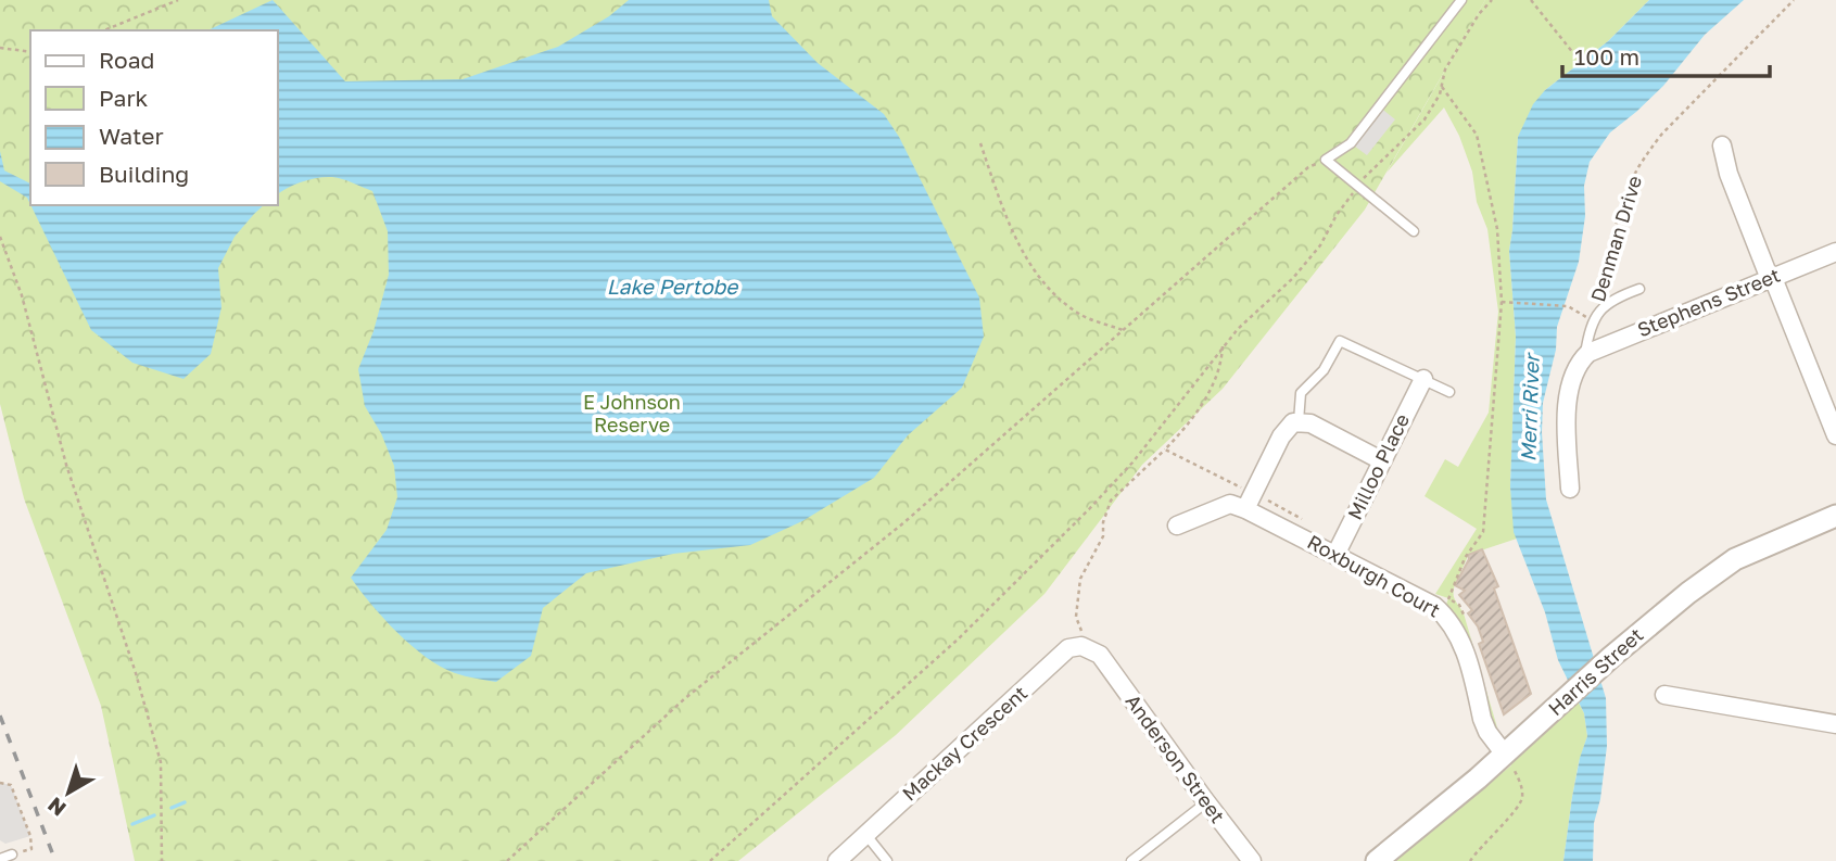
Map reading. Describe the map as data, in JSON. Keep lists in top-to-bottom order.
{
  "streets": {
    "street": [
      "Denman Drive",
      "Stephens Street",
      "Milloo Place",
      "Roxburgh Court",
      "Harris Street",
      "Mackay Crescent",
      "Anderson Street"
    ]
  },
  "crossings": [
    ["Denman Drive", "Stephens Street"],
    ["Milloo Place", "Roxburgh Court"],
    ["Roxburgh Court", "Harris Street"],
    ["Mackay Crescent", "Anderson Street"]
  ],
  "water": ["Lake Pertobe", "Merri River"],
  "parks": ["E Johnson Reserve"],
  "legend": [
    "Road",
    "Park",
    "Water",
    "Building"
  ],
  "scale_bar": "100 m",
  "north": "bottom left"
}
